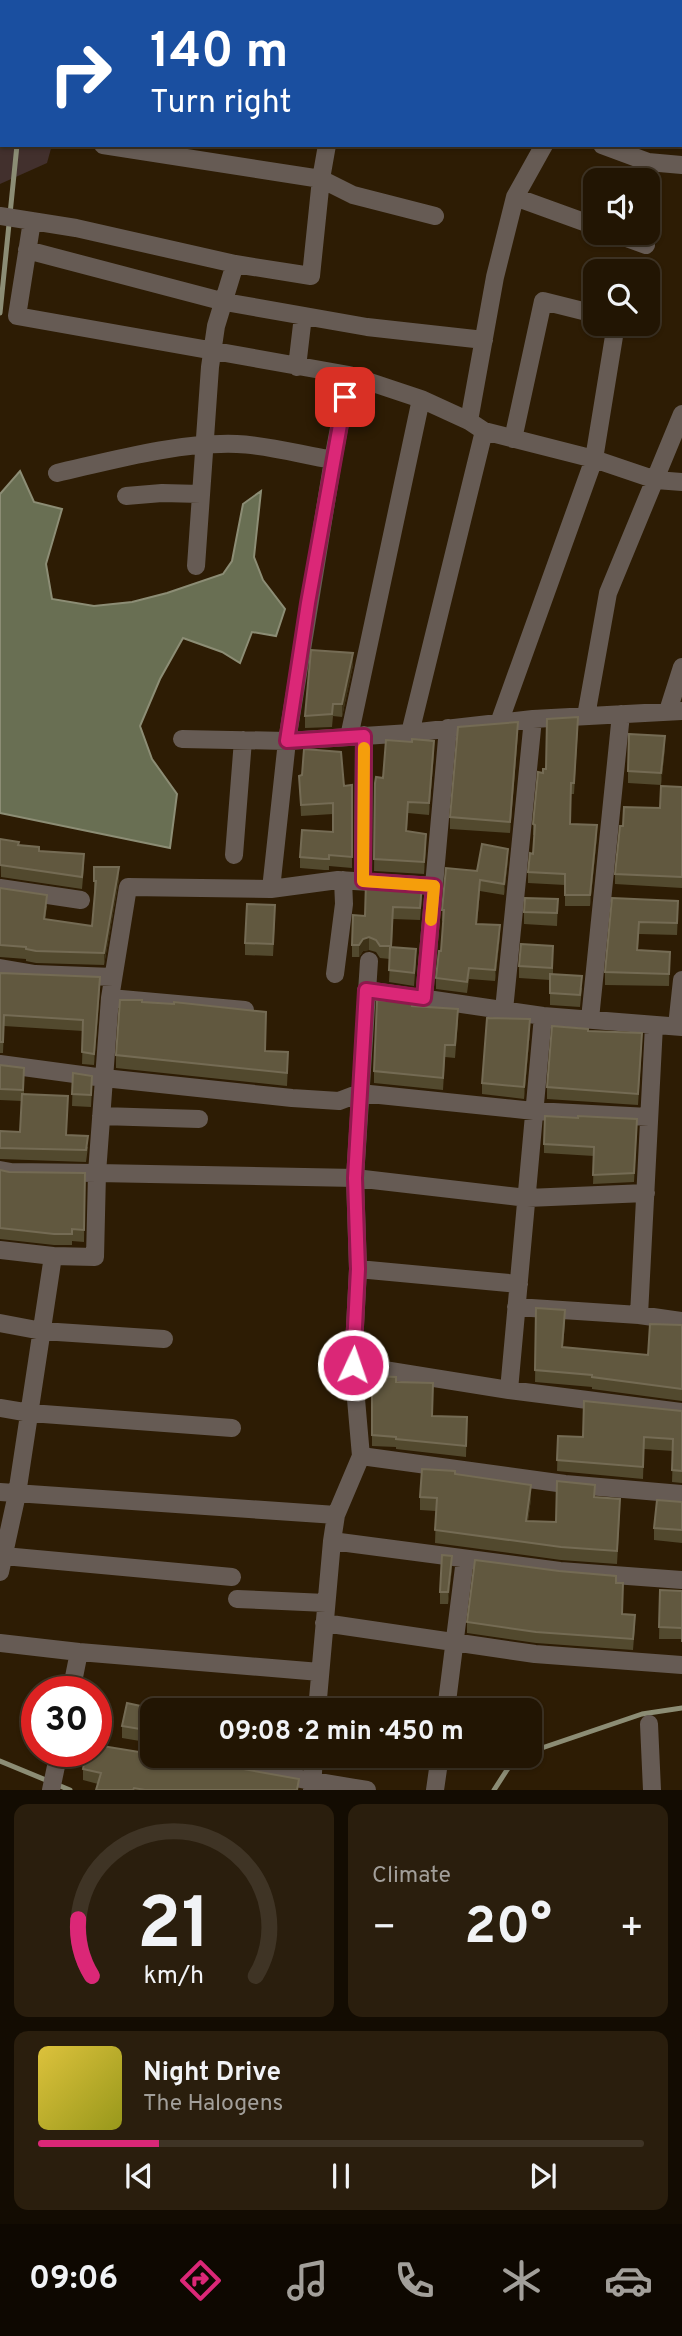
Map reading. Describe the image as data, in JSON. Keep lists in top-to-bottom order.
{
  "page": {
    "turn": ["140 m", "Turn right"],
    "limit": "30",
    "trip": "09:08 · 2 min · 450 m",
    "tile": "Climate",
    "heat": ["−", "20°", "+"],
    "song": ["Night Drive", "The Halogens"],
    "tabs": "09:06",
    "gauge": ["21", "km/h"]
  }
}
